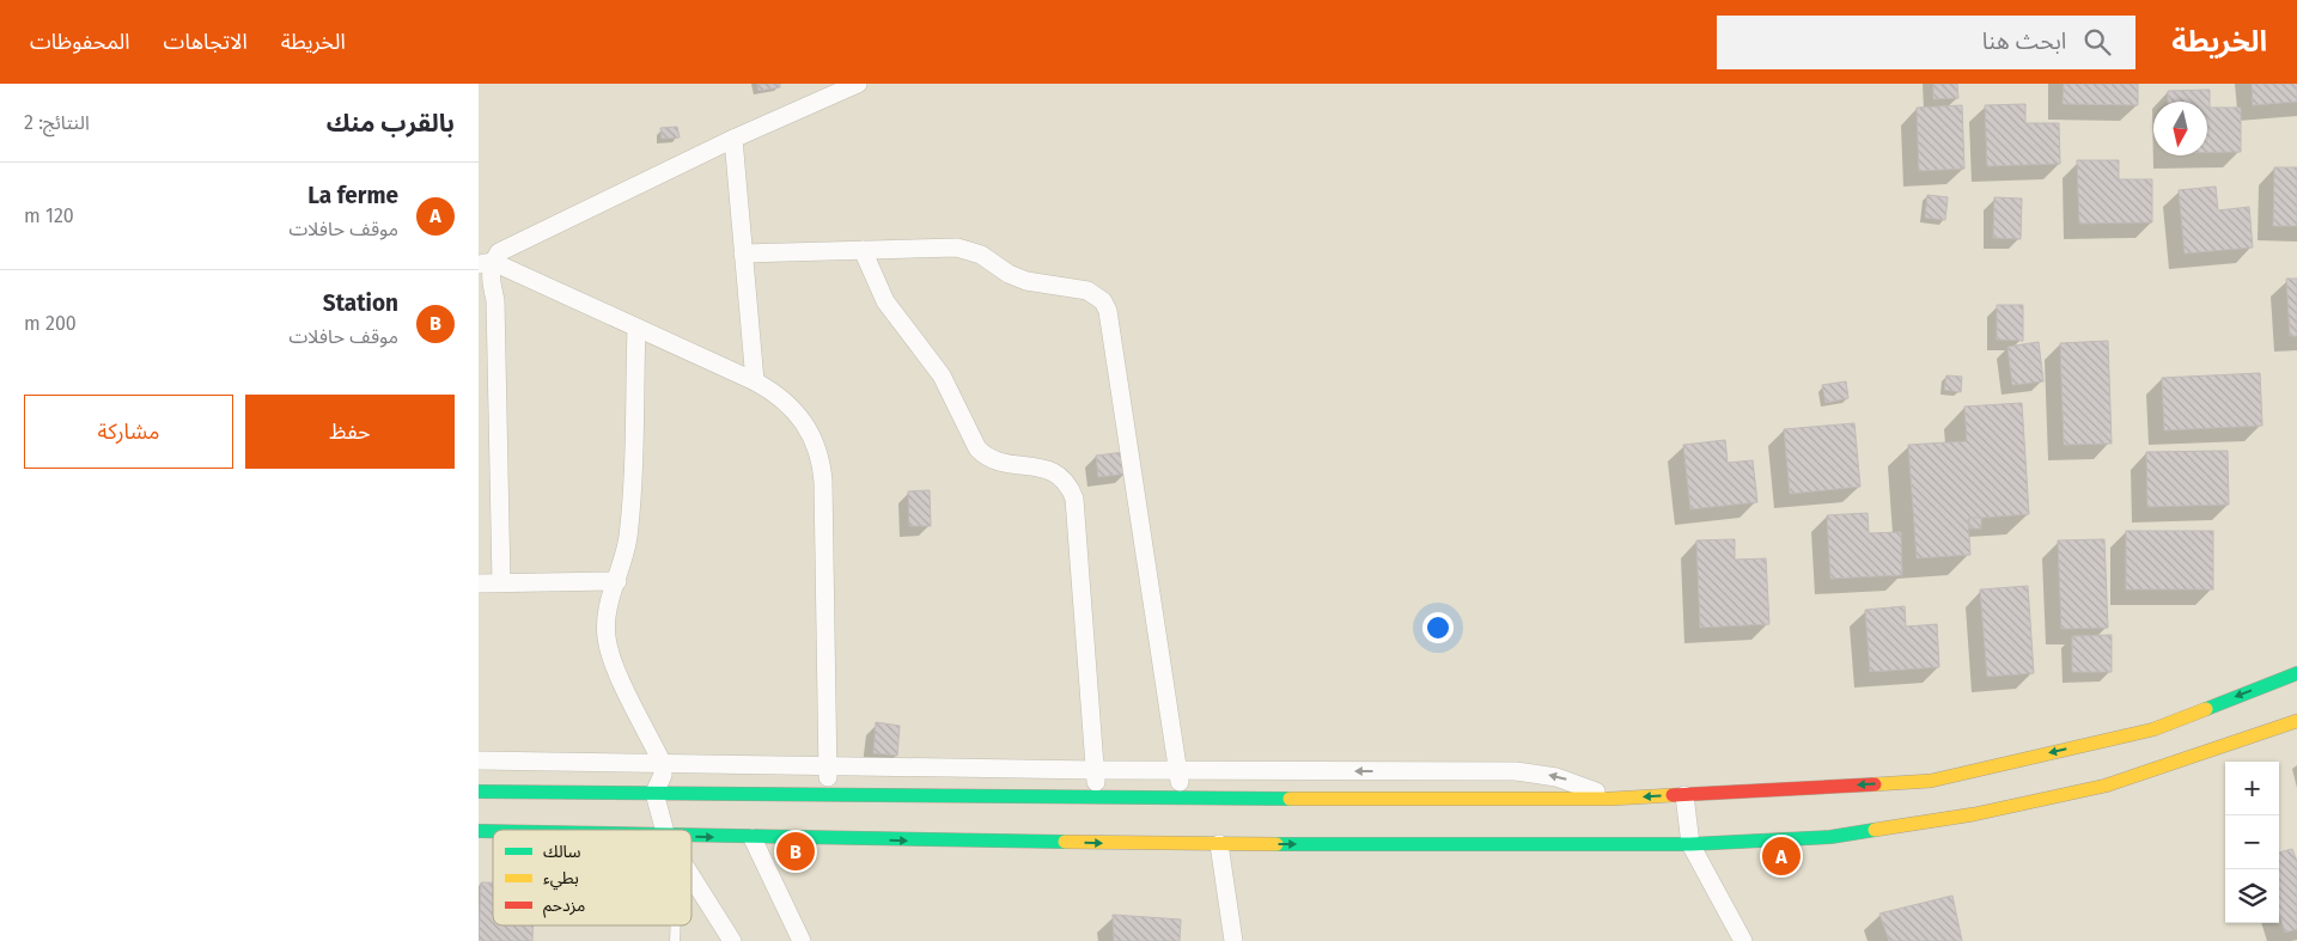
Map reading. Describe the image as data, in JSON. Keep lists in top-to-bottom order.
{
  "legend": ["سالك", "بطيء", "مزدحم"],
  "north": "bottom",
  "page": {
    "header": "الخريطة",
    "search": "ابحث هنا",
    "nav": ["الخريطة", "الاتجاهات", "المحفوظات"],
    "heading": ["بالقرب منك", "النتائج: 2"],
    "list": [
      {
        "mark": "A",
        "name": "La ferme",
        "note": "موقف حافلات",
        "value": "120 m"
      },
      {
        "mark": "B",
        "name": "Station",
        "note": "موقف حافلات",
        "value": "200 m"
      }
    ],
    "buttons": ["حفظ", "مشاركة"],
    "map_buttons": ["+", "−"],
    "pins": ["B", "A"]
  }
}
